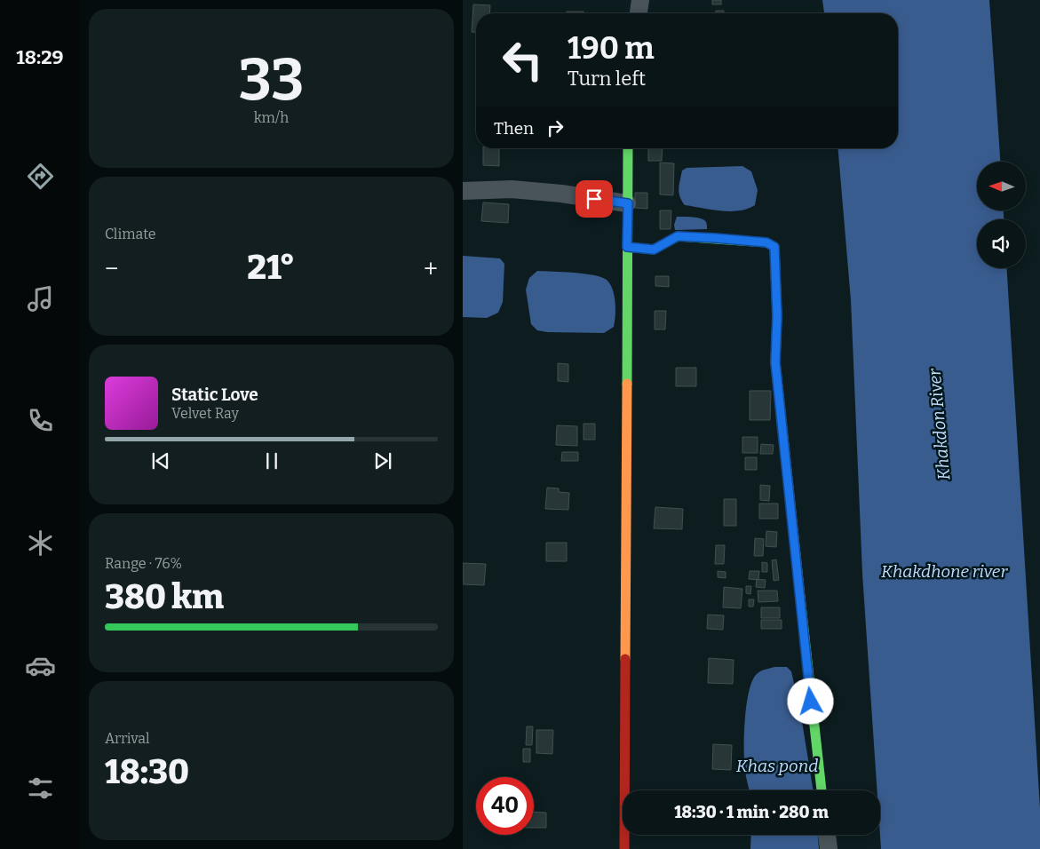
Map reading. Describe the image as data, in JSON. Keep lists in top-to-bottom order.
{
  "water": ["Khakdon River", "Khakdhone river", "Khas pond"],
  "north": "left",
  "page": {
    "tabs": "18:29",
    "tile": [
      ["33", "km/h"],
      "Climate",
      ["Range · 76%", "380 km"],
      ["Arrival", "18:30"]
    ],
    "turn": ["190 m", "Turn left"],
    "then": "Then",
    "heat": ["−", "21°", "+"],
    "song": ["Static Love", "Velvet Ray"],
    "limit": "40",
    "trip": "18:30 · 1 min · 280 m"
  }
}
